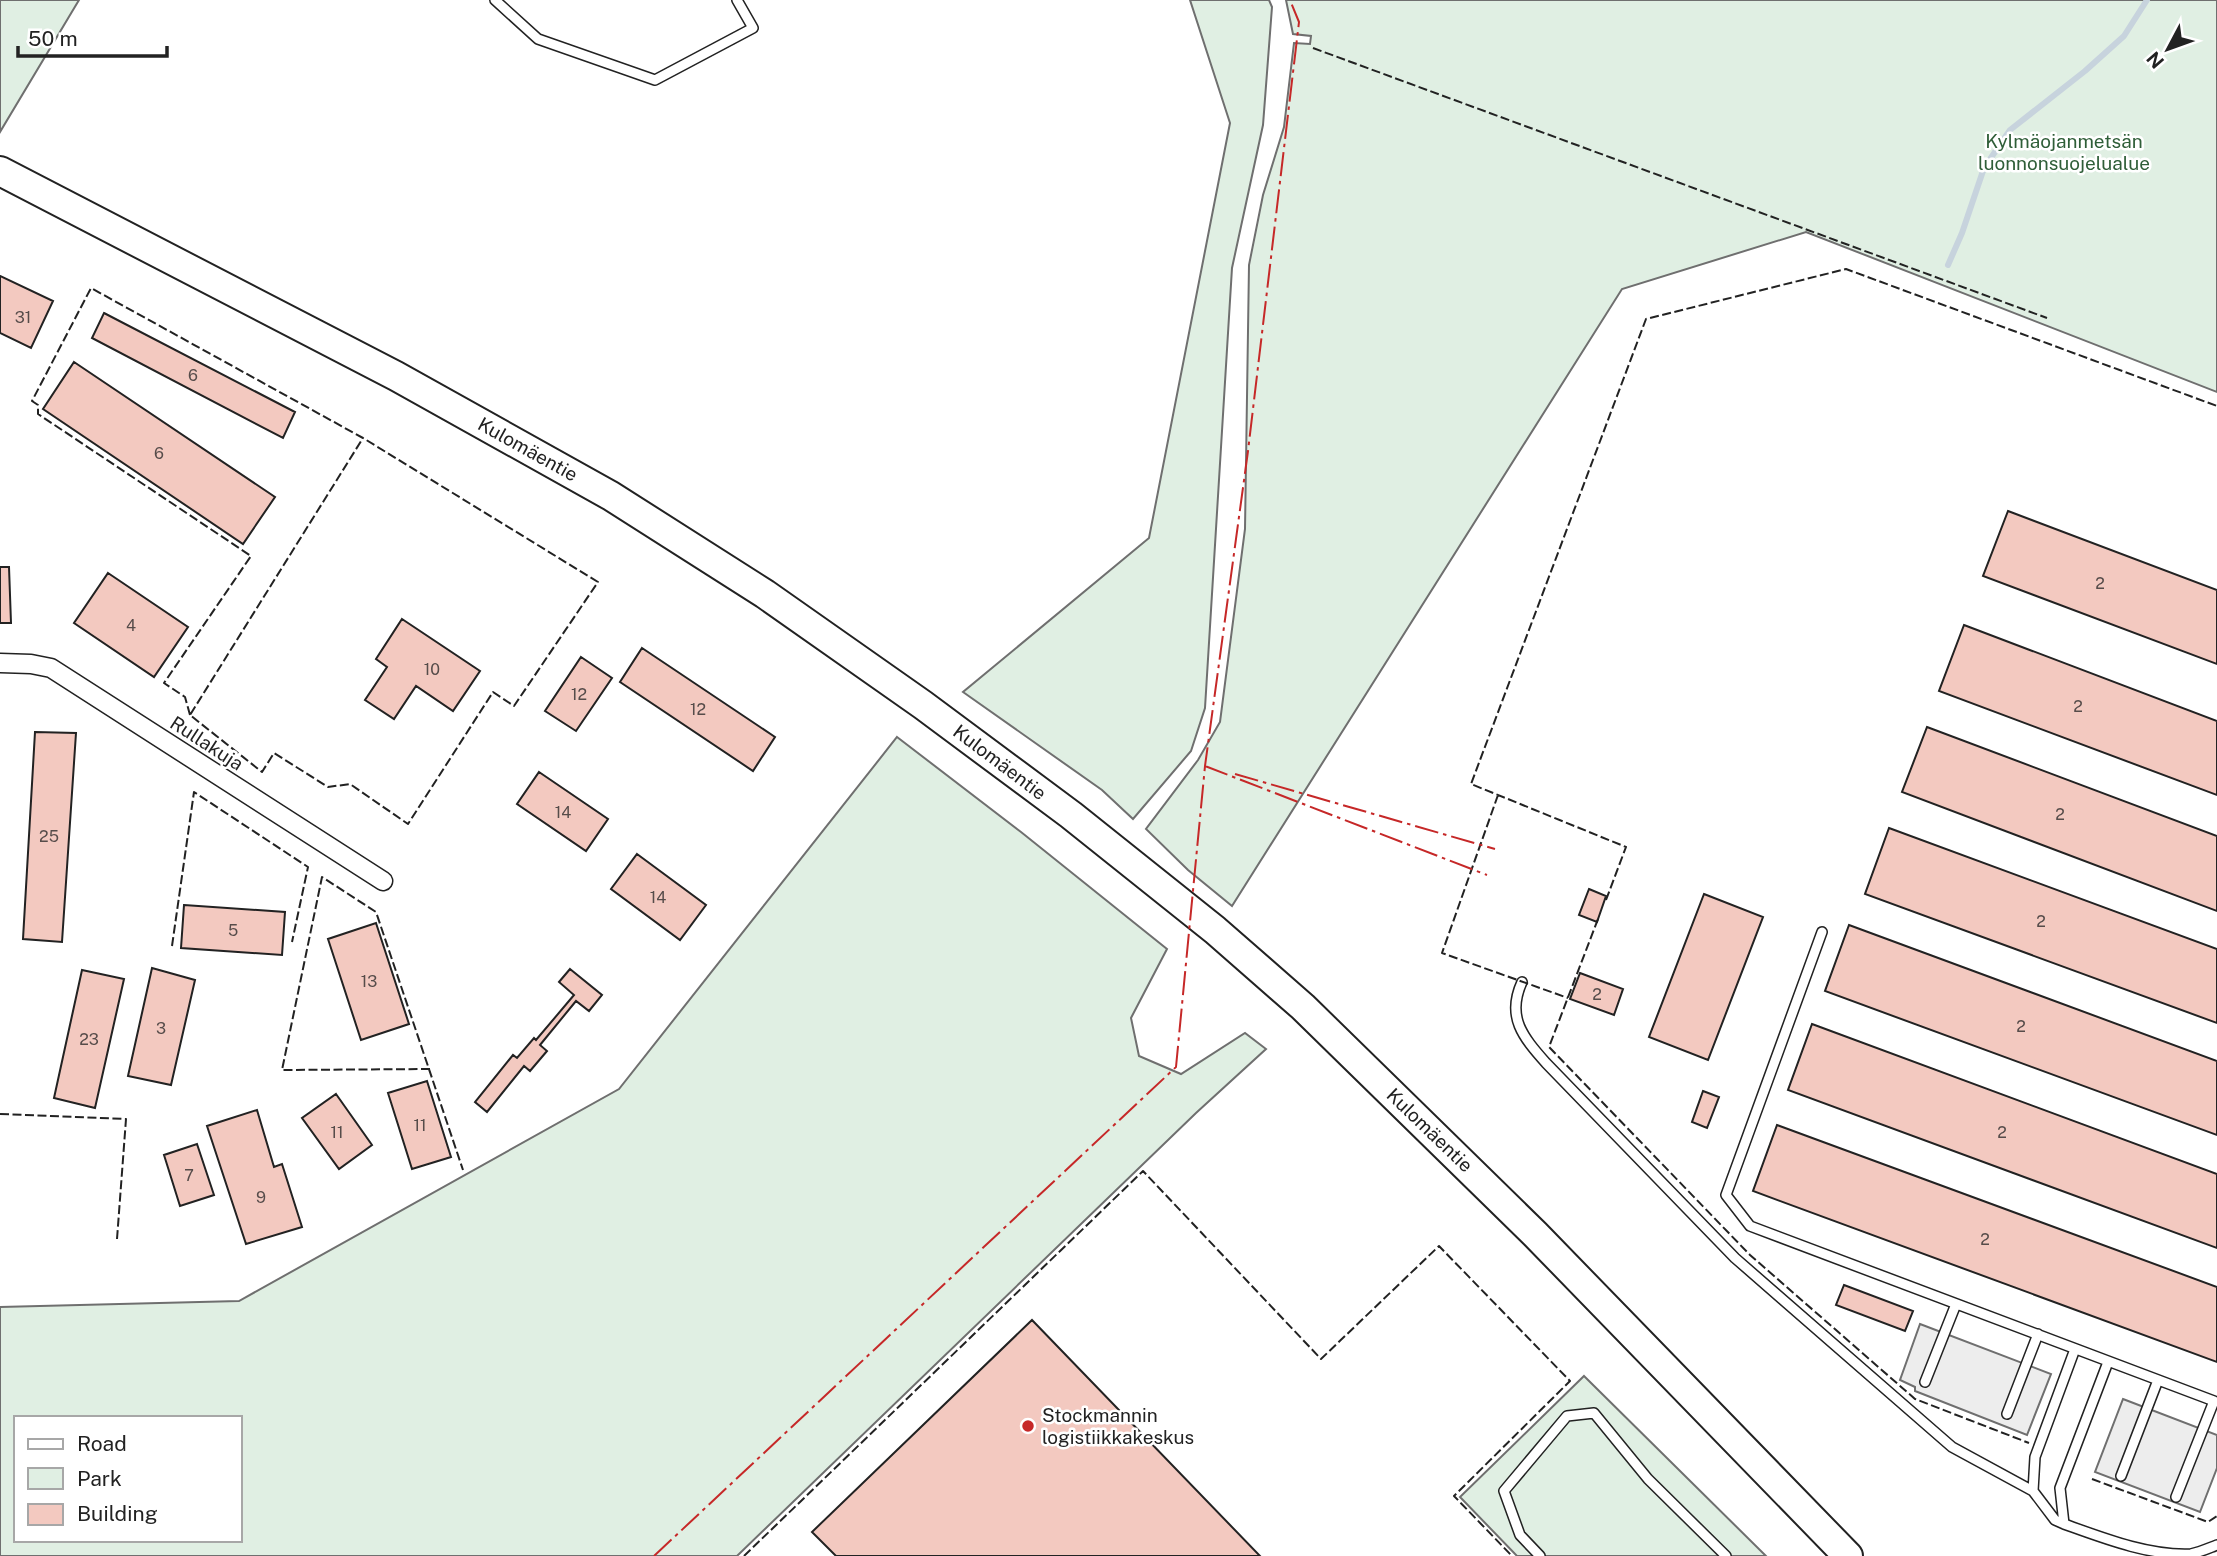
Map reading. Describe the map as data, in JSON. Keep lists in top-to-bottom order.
{
  "streets": {
    "main road": ["Kulomäentie"],
    "street": ["Rullakuja"]
  },
  "parks": ["Kylmäojanmetsän luonnonsuojelualue"],
  "places": ["Stockmannin logistiikkakeskus"],
  "house_numbers": [
    "31",
    "6",
    "6",
    "2",
    "4",
    "10",
    "12",
    "2",
    "12",
    "14",
    "2",
    "25",
    "14",
    "2",
    "5",
    "13",
    "2",
    "2",
    "3",
    "23",
    "11",
    "11",
    "2",
    "7",
    "9",
    "2"
  ],
  "legend": ["Road", "Park", "Building"],
  "scale_bar": "50 m",
  "north": "bottom left"
}
